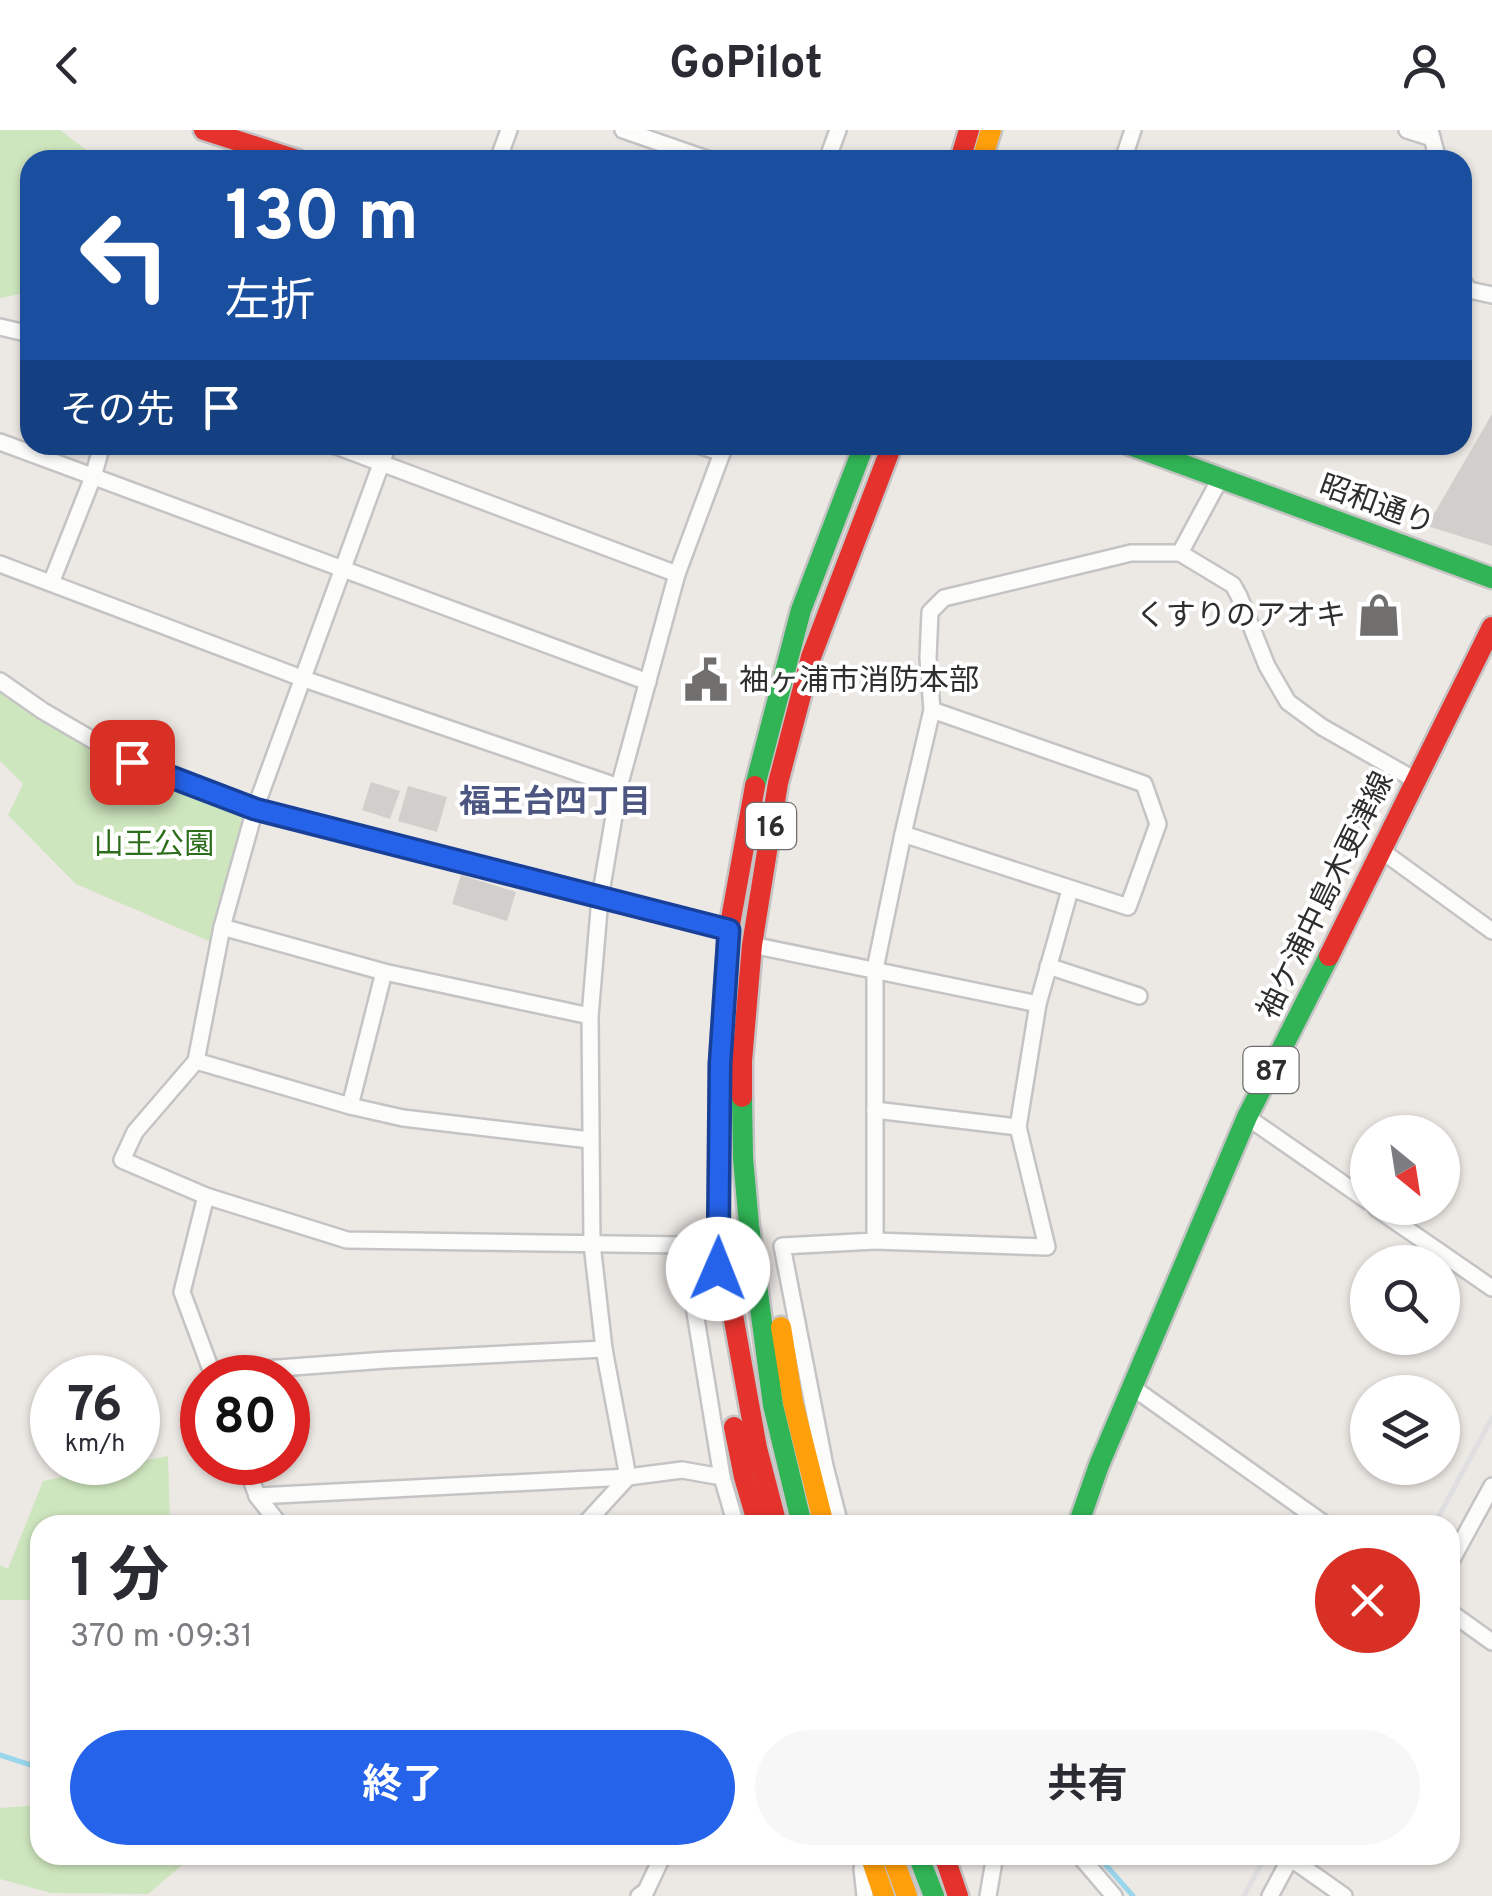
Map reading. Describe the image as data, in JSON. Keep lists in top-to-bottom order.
{
  "streets": {
    "main road": [
      "昭和通り",
      "16",
      "袖ケ浦中島木更津線",
      "87"
    ]
  },
  "districts": ["福王台四丁目"],
  "parks": ["山王公園"],
  "places": {
    "shop": ["くすりのアオキ"],
    "public building": ["袖ヶ浦市消防本部"]
  },
  "north": "bottom right",
  "page": {
    "header": "GoPilot",
    "turn": ["130 m", "左折"],
    "then": "その先",
    "speed": "76 km/h",
    "limit": "80",
    "heading": ["1 分", "370 m · 09:31"],
    "buttons": ["終了", "共有"]
  }
}
